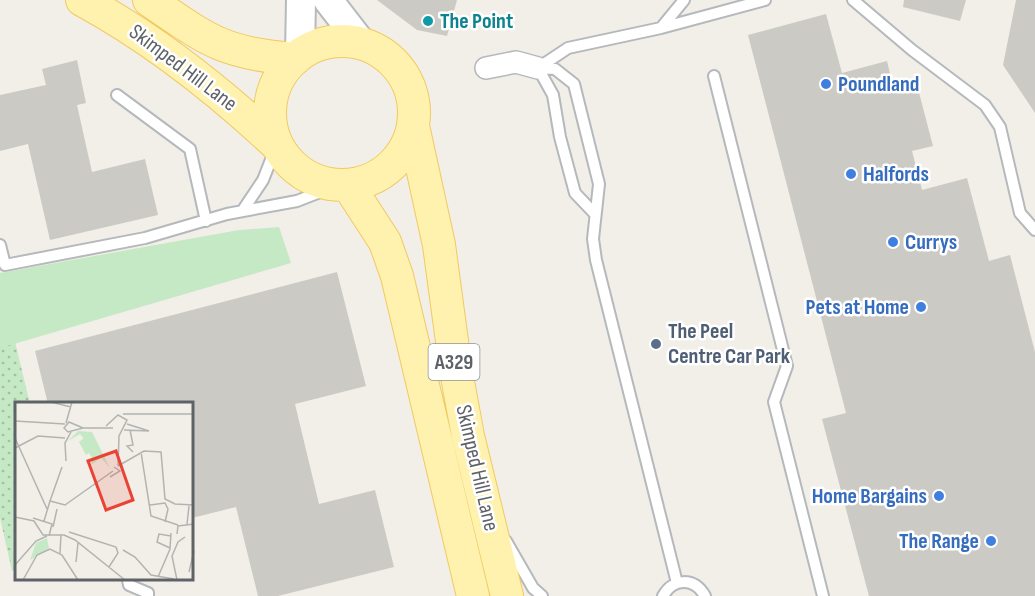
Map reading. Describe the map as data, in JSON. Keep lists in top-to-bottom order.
{
  "streets": {
    "main road": ["Skimped Hill Lane", "A329"]
  },
  "places": [
    "The Point",
    "Poundland",
    "Halfords",
    "Currys",
    "Pets at Home",
    "The Peel Centre Car Park",
    "Home Bargains",
    "The Range"
  ]
}
